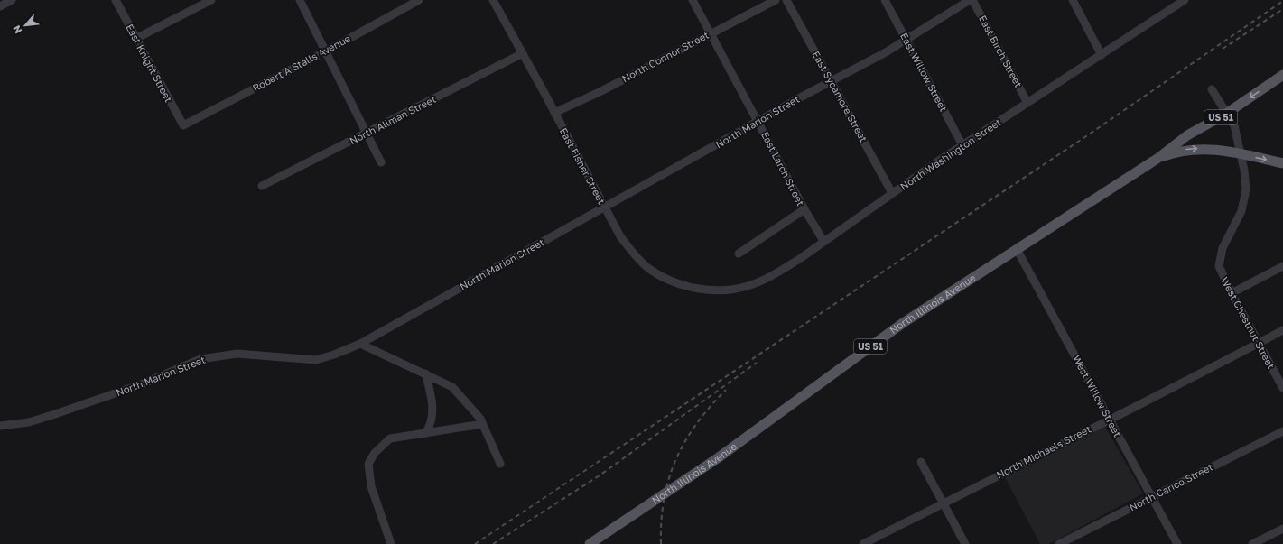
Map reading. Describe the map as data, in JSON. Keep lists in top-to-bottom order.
{
  "streets": {
    "main road": ["US 51", "North Illinois Avenue"],
    "street": [
      "East Birch Street",
      "North Connor Street",
      "East Knight Street",
      "Robert A Stalls Avenue",
      "East Willow Street",
      "East Sycamore Street",
      "North Allman Street",
      "North Marion Street",
      "North Washington Street",
      "East Fisher Street",
      "East Larch Street",
      "West Chestnut Street",
      "West Willow Street",
      "North Michaels Street",
      "North Carico Street"
    ]
  },
  "crossings": [
    ["East Birch Street", "North Washington Street"],
    ["North Connor Street", "East Fisher Street"],
    ["North Connor Street", "East Larch Street"],
    ["East Knight Street", "Robert A Stalls Avenue"],
    ["East Willow Street", "North Marion Street"],
    ["East Willow Street", "North Washington Street"],
    ["East Sycamore Street", "North Marion Street"],
    ["East Sycamore Street", "North Washington Street"],
    ["US 51", "North Illinois Avenue"],
    ["US 51", "West Chestnut Street"],
    ["North Allman Street", "East Fisher Street"],
    ["North Marion Street", "East Fisher Street"],
    ["North Marion Street", "East Larch Street"],
    ["North Washington Street", "East Fisher Street"],
    ["North Washington Street", "East Larch Street"],
    ["North Illinois Avenue", "West Chestnut Street"],
    ["North Illinois Avenue", "West Willow Street"],
    ["West Chestnut Street", "North Michaels Street"],
    ["West Willow Street", "North Michaels Street"],
    ["West Willow Street", "North Carico Street"]
  ],
  "north": "bottom left"
}
